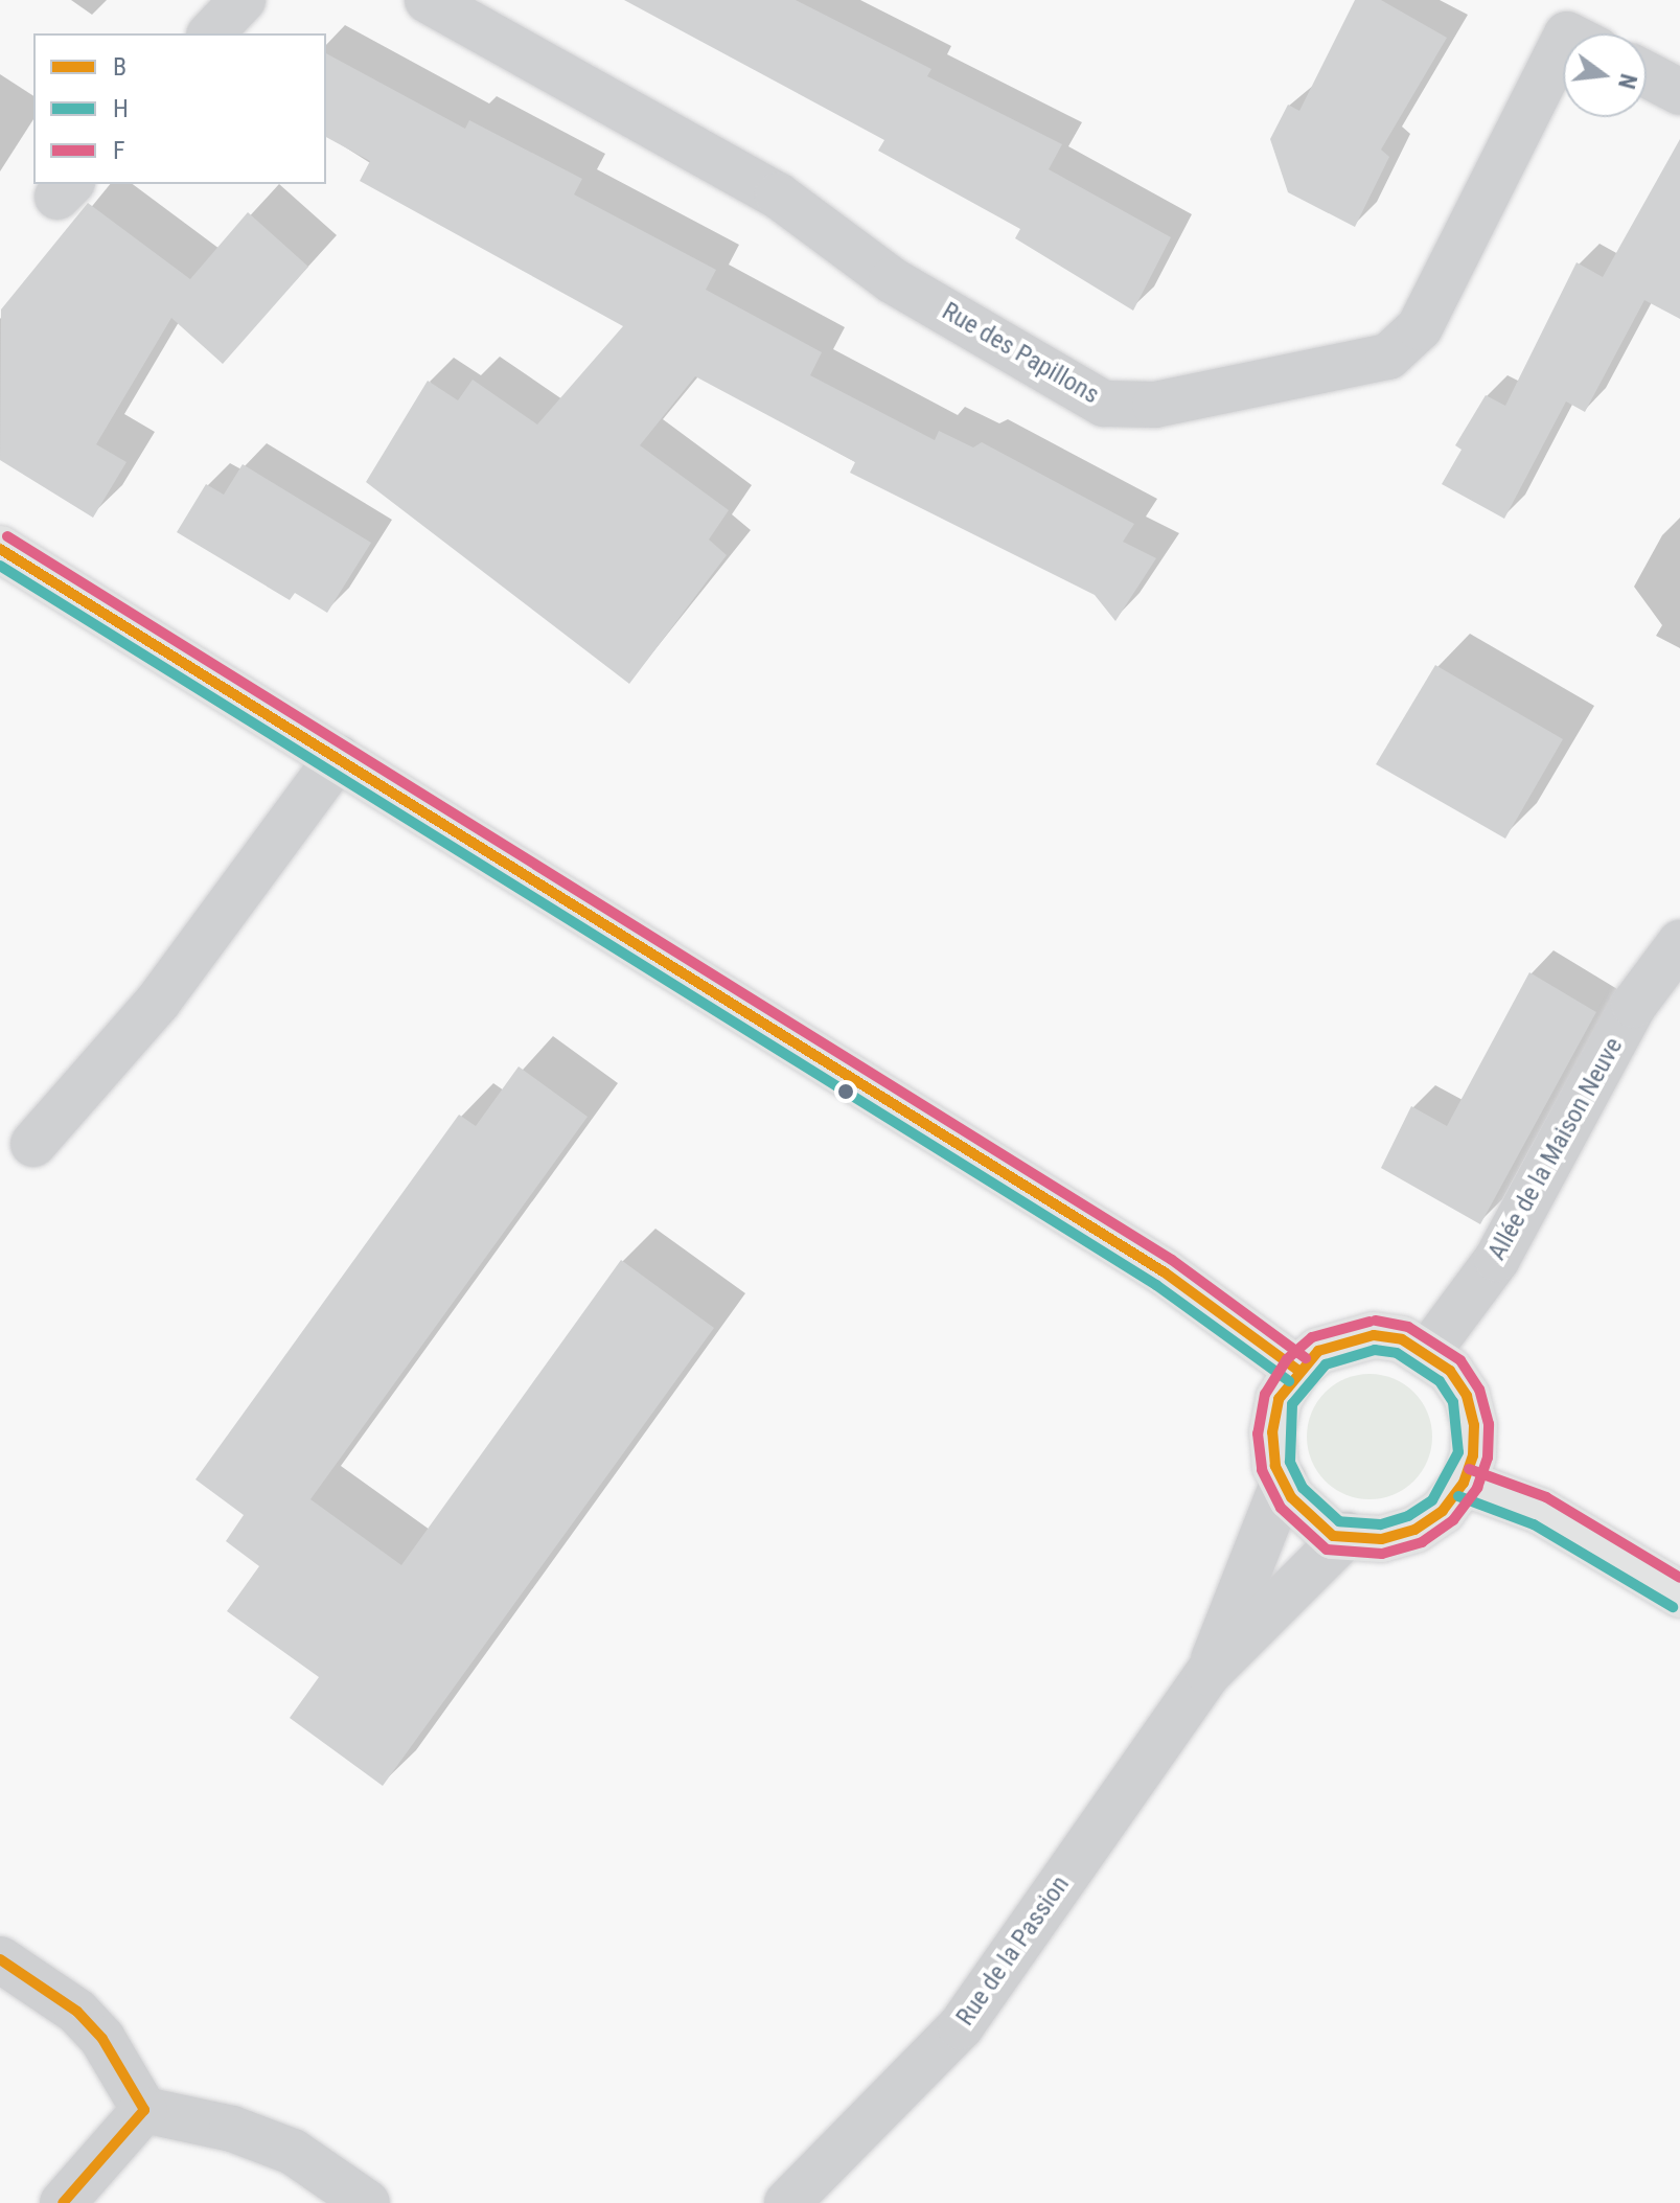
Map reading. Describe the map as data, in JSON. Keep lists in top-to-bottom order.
{
  "streets": {
    "street": ["Rue des Papillons", "Allée de la Maison Neuve", "Rue de la Passion"]
  },
  "lines": ["transit line F", "transit line B", "transit line H"],
  "legend": ["B", "H", "F"],
  "north": "right"
}
